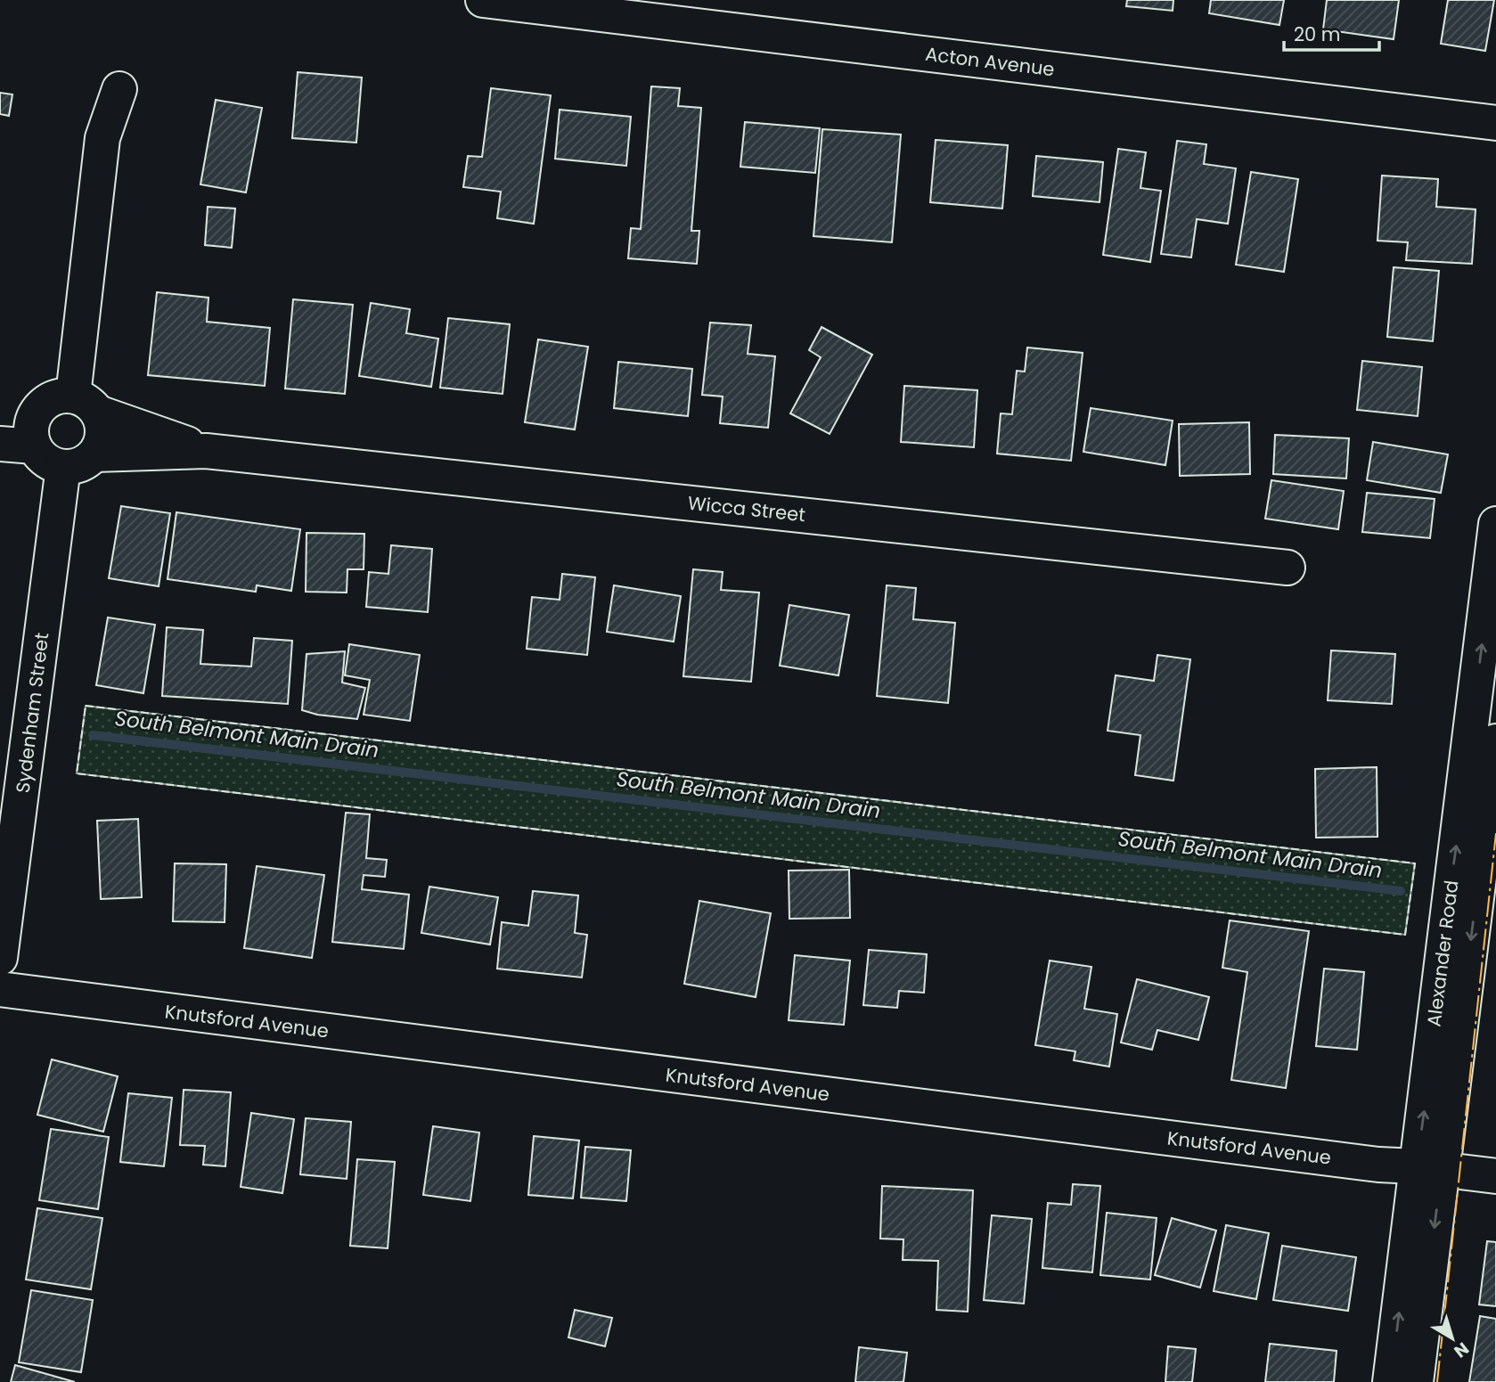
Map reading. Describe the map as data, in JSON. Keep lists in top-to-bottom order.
{
  "streets": {
    "street": [
      "Acton Avenue",
      "Wicca Street",
      "Sydenham Street",
      "Alexander Road",
      "Knutsford Avenue"
    ]
  },
  "crossings": [
    ["Wicca Street", "Sydenham Street"],
    ["Alexander Road", "Knutsford Avenue"]
  ],
  "water": ["South Belmont Main Drain"],
  "scale_bar": "20 m",
  "north": "bottom right"
}
